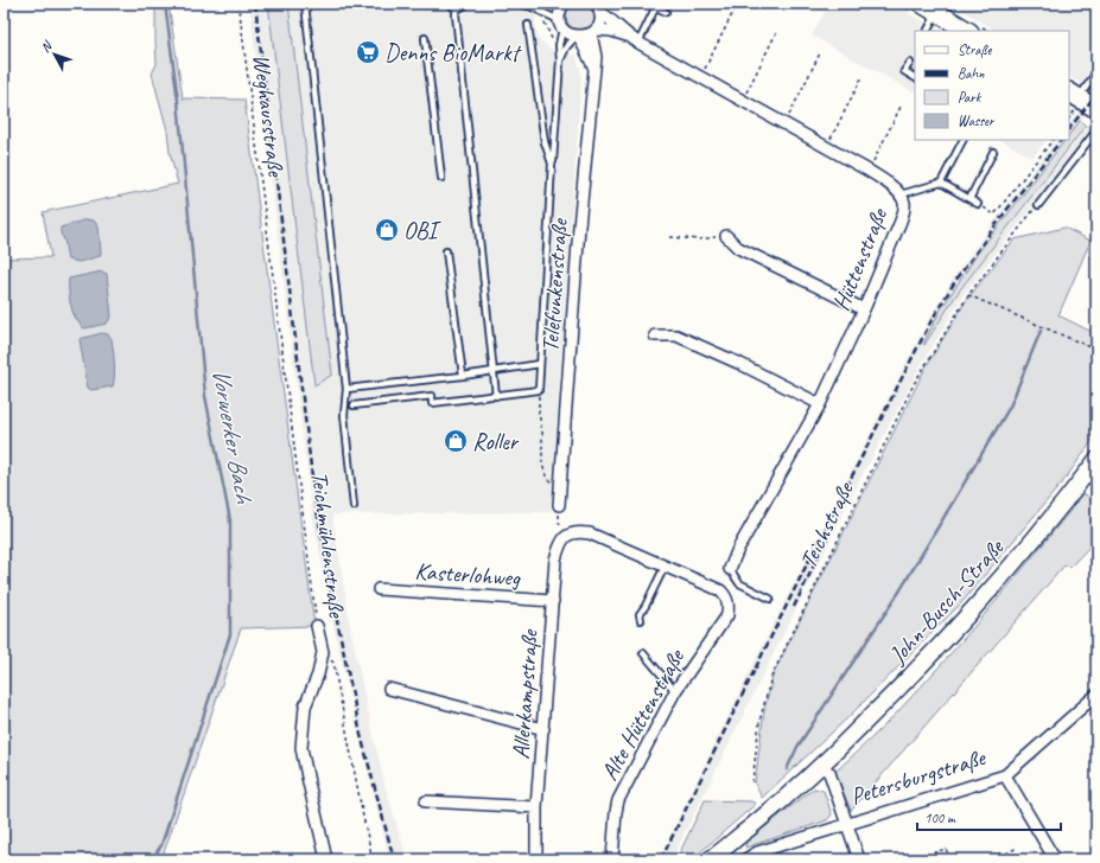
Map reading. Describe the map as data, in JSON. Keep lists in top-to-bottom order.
{
  "streets": {
    "main road": ["John-Busch-Straße", "Petersburgstraße"],
    "street": [
      "Hüttenstraße",
      "Telefunkenstraße",
      "Teichmühlenstraße",
      "Kasterlohweg",
      "Allerkampstraße",
      "Alte Hüttenstraße"
    ],
    "path": ["Weghausstraße", "Teichstraße"]
  },
  "crossings": [
    ["Weghausstraße", "Teichmühlenstraße"],
    ["Hüttenstraße", "Telefunkenstraße"],
    ["Kasterlohweg", "Allerkampstraße"],
    ["John-Busch-Straße", "Petersburgstraße"]
  ],
  "water": ["Vorwerker Bach"],
  "places": {
    "supermarket": ["Denns BioMarkt"],
    "shop": ["OBI", "Roller"]
  },
  "legend": [
    "Straße",
    "Bahn",
    "Park",
    "Wasser"
  ],
  "scale_bar": "100 m",
  "north": "top left"
}
